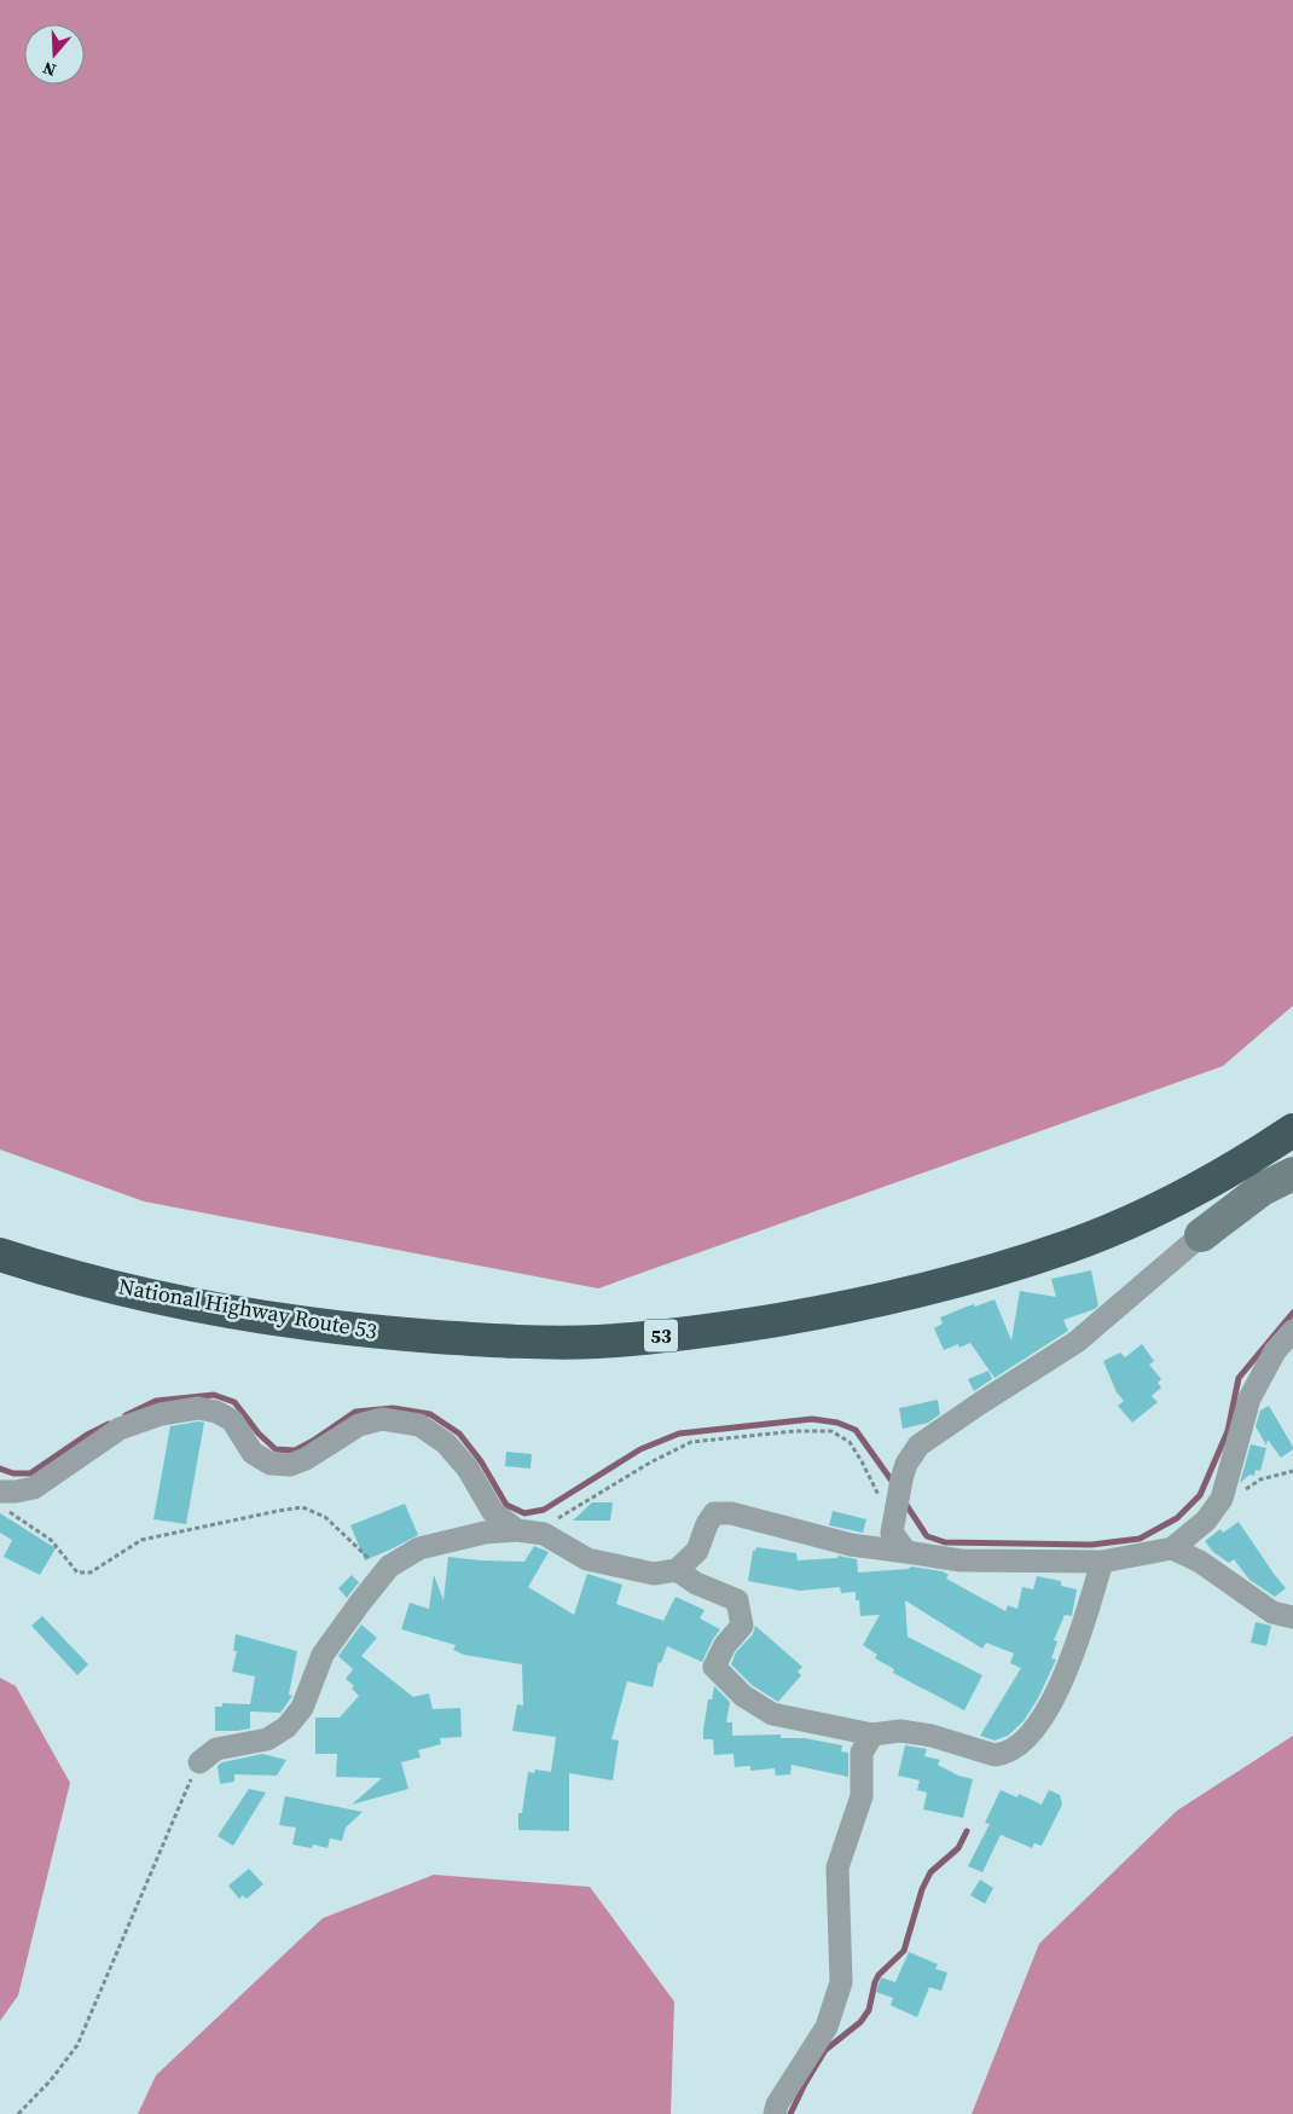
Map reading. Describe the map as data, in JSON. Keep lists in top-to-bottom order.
{
  "streets": {
    "highway": ["National Highway Route 53", "53"]
  },
  "north": "bottom"
}
